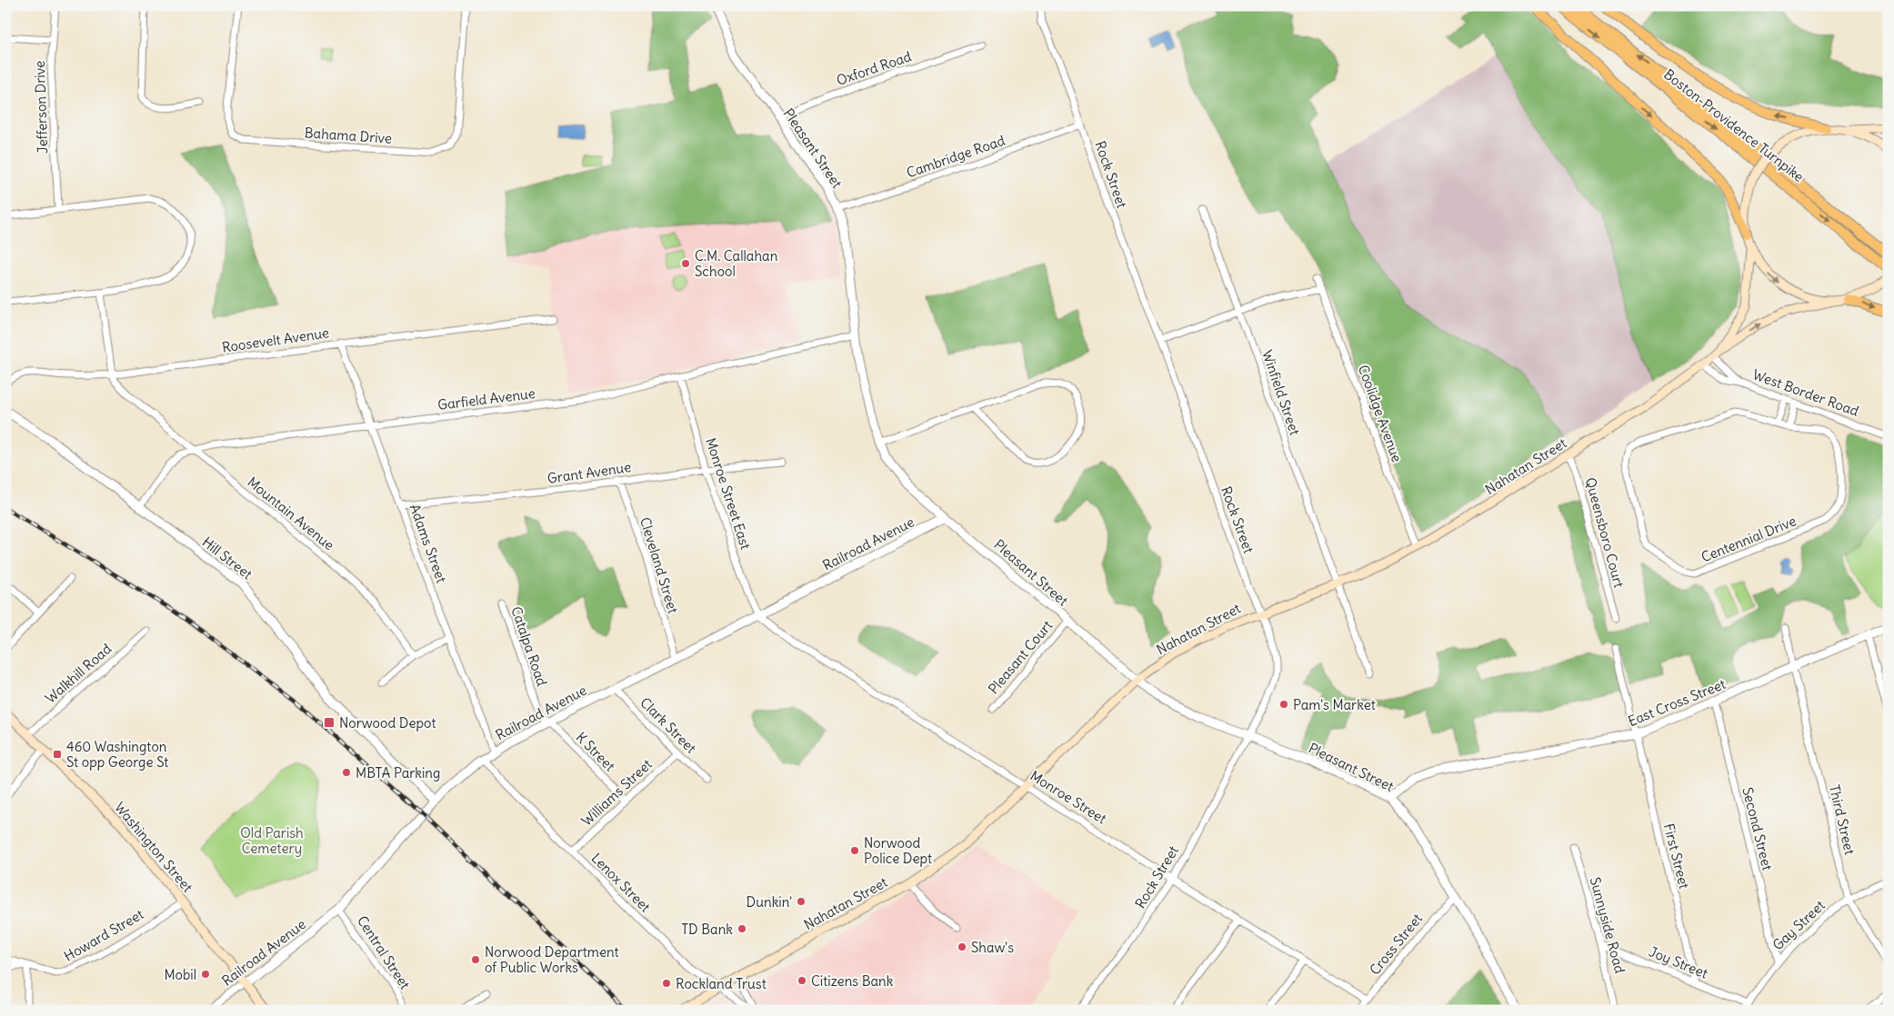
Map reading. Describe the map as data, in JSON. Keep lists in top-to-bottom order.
{
  "streets": {
    "main road": ["Boston-Providence Turnpike", "Nahatan Street", "Washington Street"],
    "street": [
      "Oxford Road",
      "Jefferson Drive",
      "Bahama Drive",
      "Pleasant Street",
      "Cambridge Road",
      "Rock Street",
      "Roosevelt Avenue",
      "Winfield Street",
      "West Border Road",
      "Garfield Avenue",
      "Coolidge Avenue",
      "Grant Avenue",
      "Monroe Street East",
      "Mountain Avenue",
      "Queensboro Court",
      "Centennial Drive",
      "Adams Street",
      "Railroad Avenue",
      "Hill Street",
      "Cleveland Street",
      "Catalpa Road",
      "Pleasant Court",
      "Walkhill Road",
      "East Cross Street",
      "Clark Street",
      "K Street",
      "Williams Street",
      "Monroe Street",
      "Third Street",
      "Second Street",
      "First Street",
      "Lenox Street",
      "Sunnyside Road",
      "Gay Street",
      "Howard Street",
      "Cross Street",
      "Central Street",
      "Joy Street"
    ]
  },
  "crossings": [
    ["Oxford Road", "Pleasant Street"],
    ["Pleasant Street", "Cambridge Road"],
    ["Pleasant Street", "Rock Street"],
    ["Pleasant Street", "Garfield Avenue"],
    ["Pleasant Street", "Nahatan Street"],
    ["Pleasant Street", "Railroad Avenue"],
    ["Pleasant Street", "Pleasant Court"],
    ["Pleasant Street", "East Cross Street"],
    ["Pleasant Street", "Cross Street"],
    ["Cambridge Road", "Rock Street"],
    ["Rock Street", "Nahatan Street"],
    ["Rock Street", "Monroe Street"],
    ["Roosevelt Avenue", "Mountain Avenue"],
    ["Roosevelt Avenue", "Adams Street"],
    ["Winfield Street", "Nahatan Street"],
    ["West Border Road", "Nahatan Street"],
    ["Garfield Avenue", "Monroe Street East"],
    ["Garfield Avenue", "Mountain Avenue"],
    ["Garfield Avenue", "Adams Street"],
    ["Garfield Avenue", "Hill Street"],
    ["Coolidge Avenue", "Nahatan Street"],
    ["Nahatan Street", "Queensboro Court"],
    ["Nahatan Street", "Monroe Street"],
    ["Nahatan Street", "Lenox Street"],
    ["Grant Avenue", "Monroe Street East"],
    ["Grant Avenue", "Adams Street"],
    ["Grant Avenue", "Cleveland Street"],
    ["Monroe Street East", "Railroad Avenue"],
    ["Monroe Street East", "Monroe Street"],
    ["Adams Street", "Railroad Avenue"],
    ["Railroad Avenue", "Hill Street"],
    ["Railroad Avenue", "Cleveland Street"],
    ["Railroad Avenue", "Catalpa Road"],
    ["Railroad Avenue", "Clark Street"],
    ["Railroad Avenue", "K Street"],
    ["Railroad Avenue", "Monroe Street"],
    ["Railroad Avenue", "Washington Street"],
    ["Railroad Avenue", "Lenox Street"],
    ["Railroad Avenue", "Central Street"],
    ["Catalpa Road", "K Street"],
    ["Walkhill Road", "Washington Street"],
    ["East Cross Street", "Third Street"],
    ["East Cross Street", "Second Street"],
    ["East Cross Street", "First Street"],
    ["Clark Street", "Williams Street"],
    ["K Street", "Williams Street"],
    ["Williams Street", "Lenox Street"],
    ["Monroe Street", "Cross Street"],
    ["Third Street", "Gay Street"],
    ["Second Street", "Gay Street"],
    ["Washington Street", "Howard Street"],
    ["First Street", "Joy Street"],
    ["Sunnyside Road", "Joy Street"],
    ["Gay Street", "Joy Street"]
  ],
  "parks": ["Old Parish Cemetery"],
  "places": {
    "other": [
      "C.M. Callahan School",
      "Pam's Market",
      "MBTA Parking",
      "Norwood Police Dept",
      "Dunkin'",
      "TD Bank",
      "Shaw's",
      "Norwood Department of Public Works",
      "Mobil",
      "Citizens Bank",
      "Rockland Trust"
    ],
    "transit": ["Norwood Depot", "460 Washington St opp George St"]
  }
}
